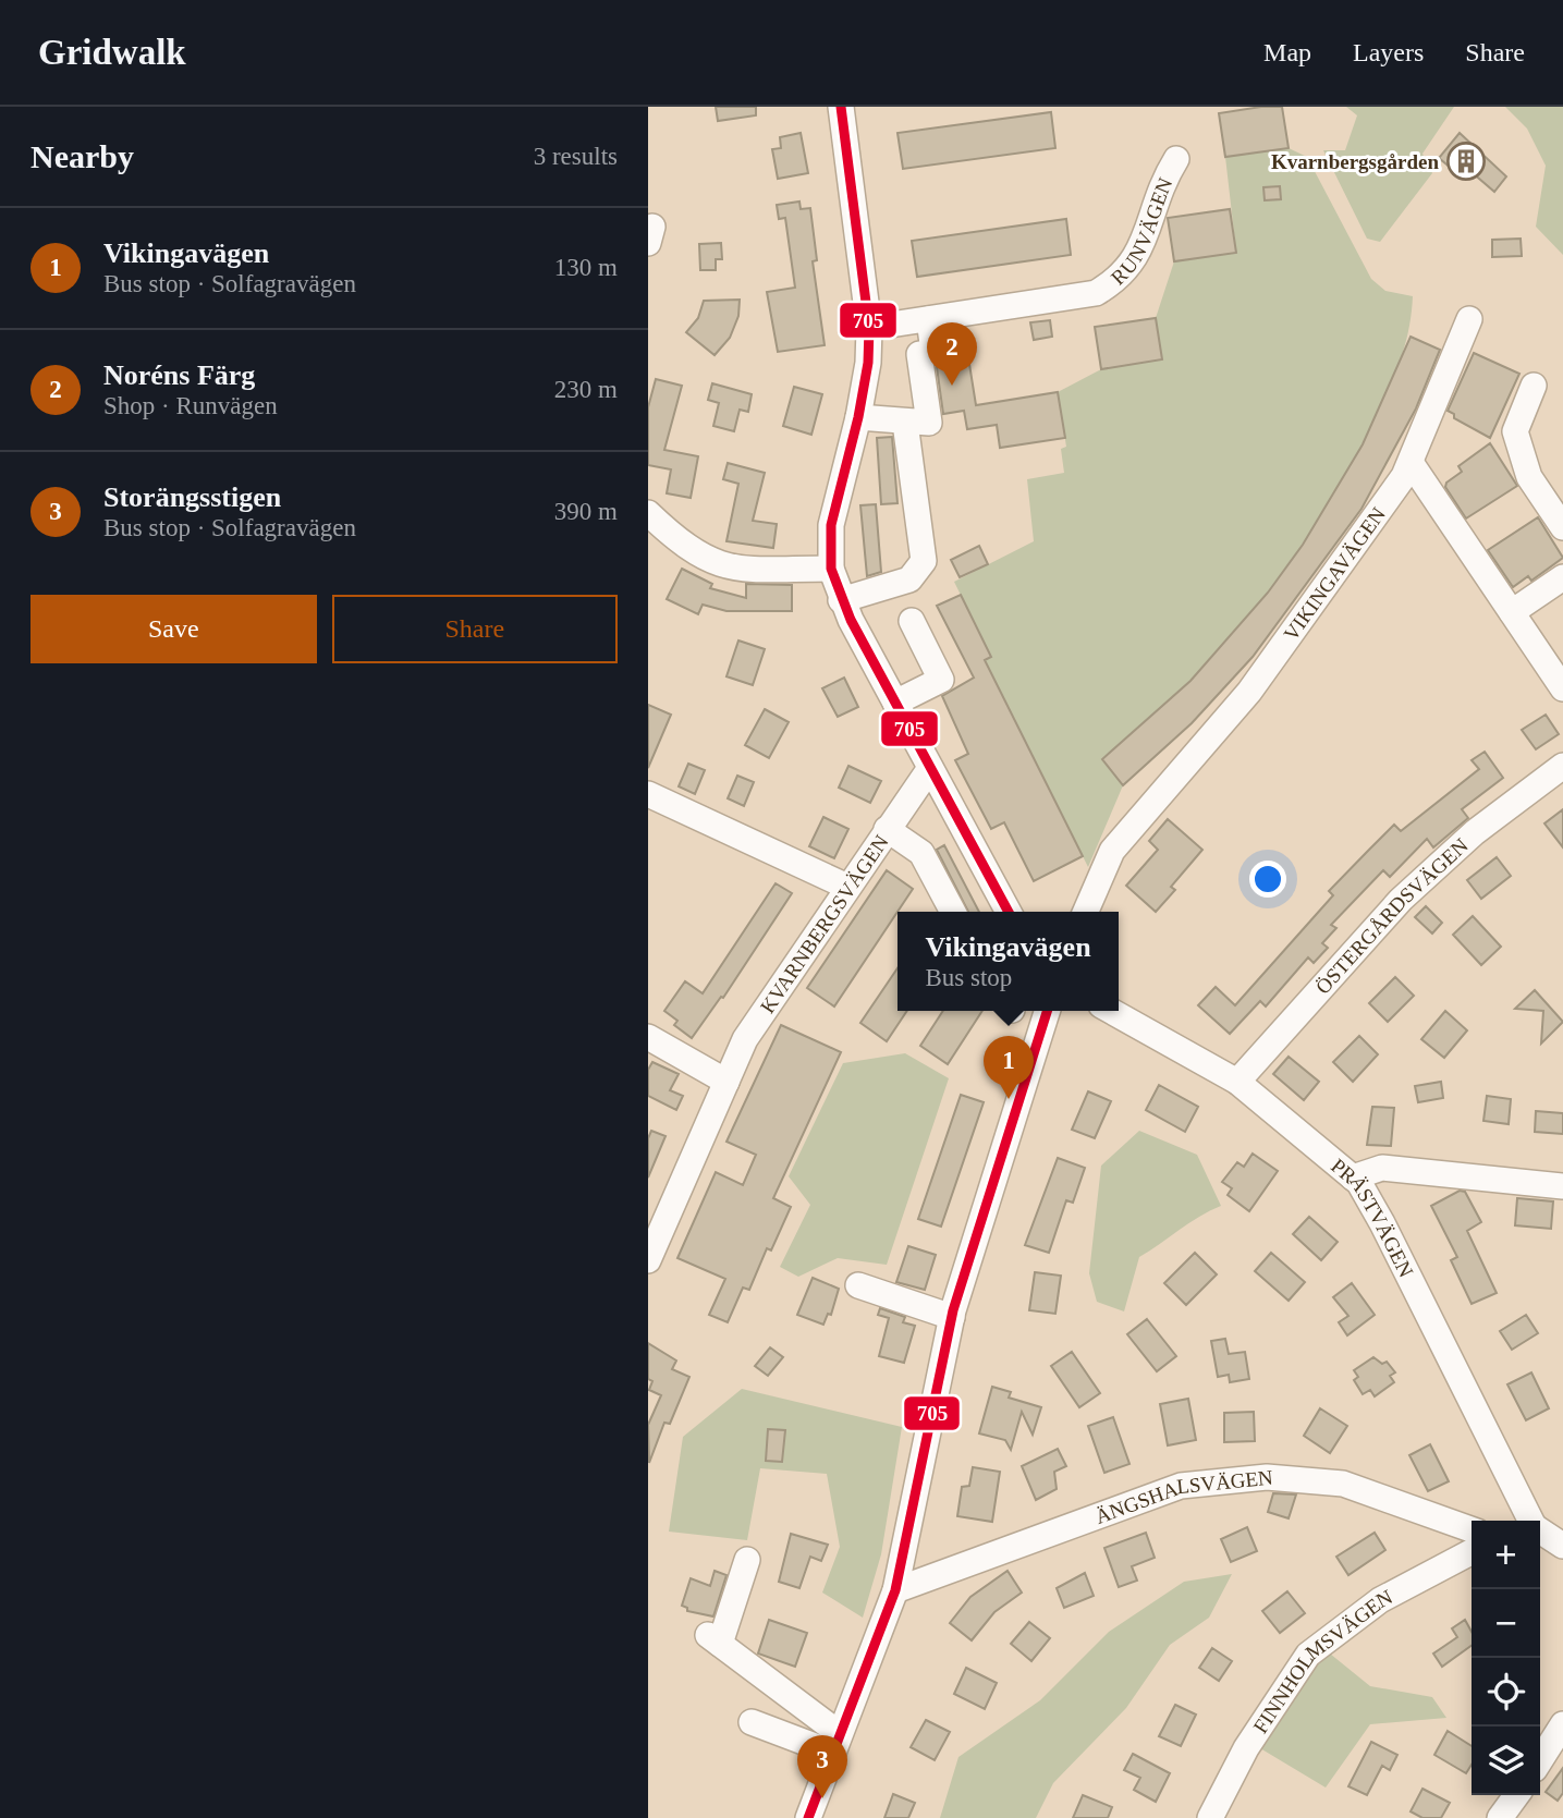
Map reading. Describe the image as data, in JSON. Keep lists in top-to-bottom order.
{
  "streets": {
    "street": [
      "RUNVÄGEN",
      "VIKINGAVÄGEN",
      "ÖSTERGÅRDSVÄGEN",
      "KVARNBERGSVÄGEN",
      "PRÄSTVÄGEN",
      "ÄNGSHALSVÄGEN",
      "FINNHOLMSVÄGEN"
    ]
  },
  "crossings": [
    ["ÖSTERGÅRDSVÄGEN", "PRÄSTVÄGEN"]
  ],
  "places": {
    "building": ["Kvarnbergsgården"]
  },
  "lines": ["transit line 705"],
  "page": {
    "header": "Gridwalk",
    "nav": ["Map", "Layers", "Share"],
    "heading": ["Nearby", "3 results"],
    "list": [
      {
        "mark": "1",
        "name": "Vikingavägen",
        "note": "Bus stop · Solfagravägen",
        "value": "130 m"
      },
      {
        "mark": "2",
        "name": "Noréns Färg",
        "note": "Shop · Runvägen",
        "value": "230 m"
      },
      {
        "mark": "3",
        "name": "Storängsstigen",
        "note": "Bus stop · Solfagravägen",
        "value": "390 m"
      }
    ],
    "pins": ["2", "1", "3"],
    "buttons": ["Save", "Share"],
    "popup": ["Vikingavägen", "Bus stop"],
    "map_buttons": ["+", "−"]
  }
}
